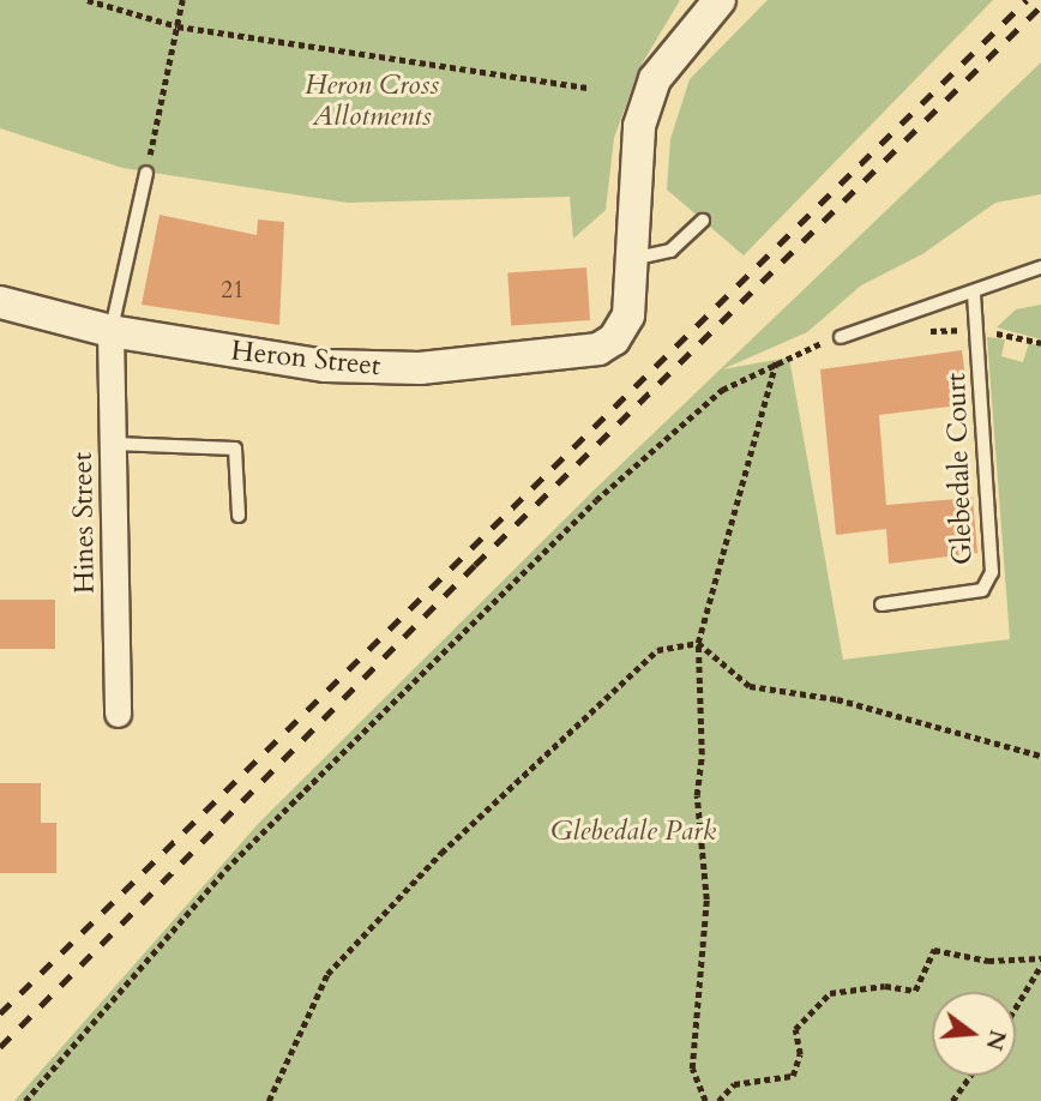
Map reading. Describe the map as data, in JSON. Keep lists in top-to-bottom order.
{
  "streets": {
    "street": ["Heron Street", "Hines Street"],
    "lane": ["Glebedale Court"]
  },
  "crossings": [
    ["Heron Street", "Hines Street"]
  ],
  "parks": ["Heron Cross Allotments", "Glebedale Park"],
  "house_numbers": ["21"],
  "north": "right"
}
